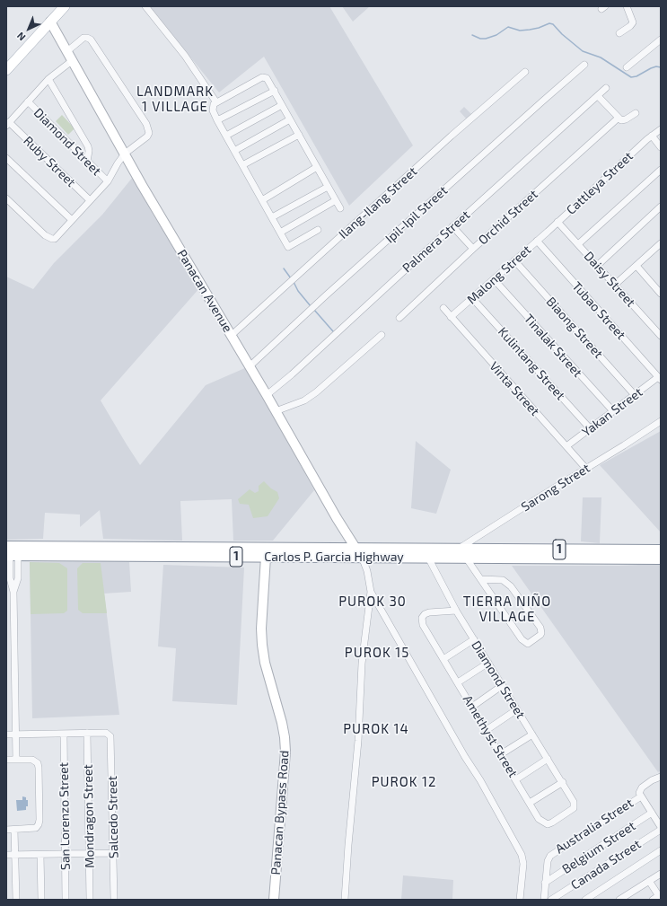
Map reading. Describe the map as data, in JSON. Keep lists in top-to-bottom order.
{
  "streets": {
    "highway": ["1", "Carlos P. Garcia Highway"],
    "street": [
      "Diamond Street",
      "Ruby Street",
      "Cattleya Street",
      "Ilang-Ilang Street",
      "Ipil-Ipil Street",
      "Orchid Street",
      "Palmera Street",
      "Malong Street",
      "Daisy Street",
      "Panacan Avenue",
      "Tubao Street",
      "Biaong Street",
      "Tinalak Street",
      "Kulintang Street",
      "Vinta Street",
      "Yakan Street",
      "Sarong Street",
      "Amethyst Street",
      "Panacan Bypass Road",
      "San Lorenzo Street",
      "Mondragon Street",
      "Salcedo Street",
      "Australia Street",
      "Belgium Street",
      "Canada Street"
    ]
  },
  "crossings": [
    ["Diamond Street", "Carlos P. Garcia Highway"],
    ["Diamond Street", "Amethyst Street"],
    ["Cattleya Street", "Malong Street"],
    ["Cattleya Street", "Daisy Street"],
    ["Ilang-Ilang Street", "Panacan Avenue"],
    ["Ipil-Ipil Street", "Panacan Avenue"],
    ["Palmera Street", "Panacan Avenue"],
    ["Malong Street", "Tubao Street"],
    ["Malong Street", "Biaong Street"],
    ["Malong Street", "Tinalak Street"],
    ["Malong Street", "Kulintang Street"],
    ["Malong Street", "Vinta Street"],
    ["Panacan Avenue", "Carlos P. Garcia Highway"],
    ["Tubao Street", "Yakan Street"],
    ["Biaong Street", "Yakan Street"],
    ["Tinalak Street", "Yakan Street"],
    ["Kulintang Street", "Yakan Street"],
    ["Vinta Street", "Yakan Street"],
    ["Vinta Street", "Sarong Street"],
    ["Sarong Street", "Carlos P. Garcia Highway"],
    ["Carlos P. Garcia Highway", "Panacan Bypass Road"],
    ["Mondragon Street", "Salcedo Street"],
    ["Australia Street", "Belgium Street"]
  ],
  "districts": [
    "LANDMARK 1 VILLAGE",
    "PUROK 30",
    "TIERRA NIÑO VILLAGE",
    "PUROK 15",
    "PUROK 14",
    "PUROK 12"
  ],
  "north": "bottom left"
}
